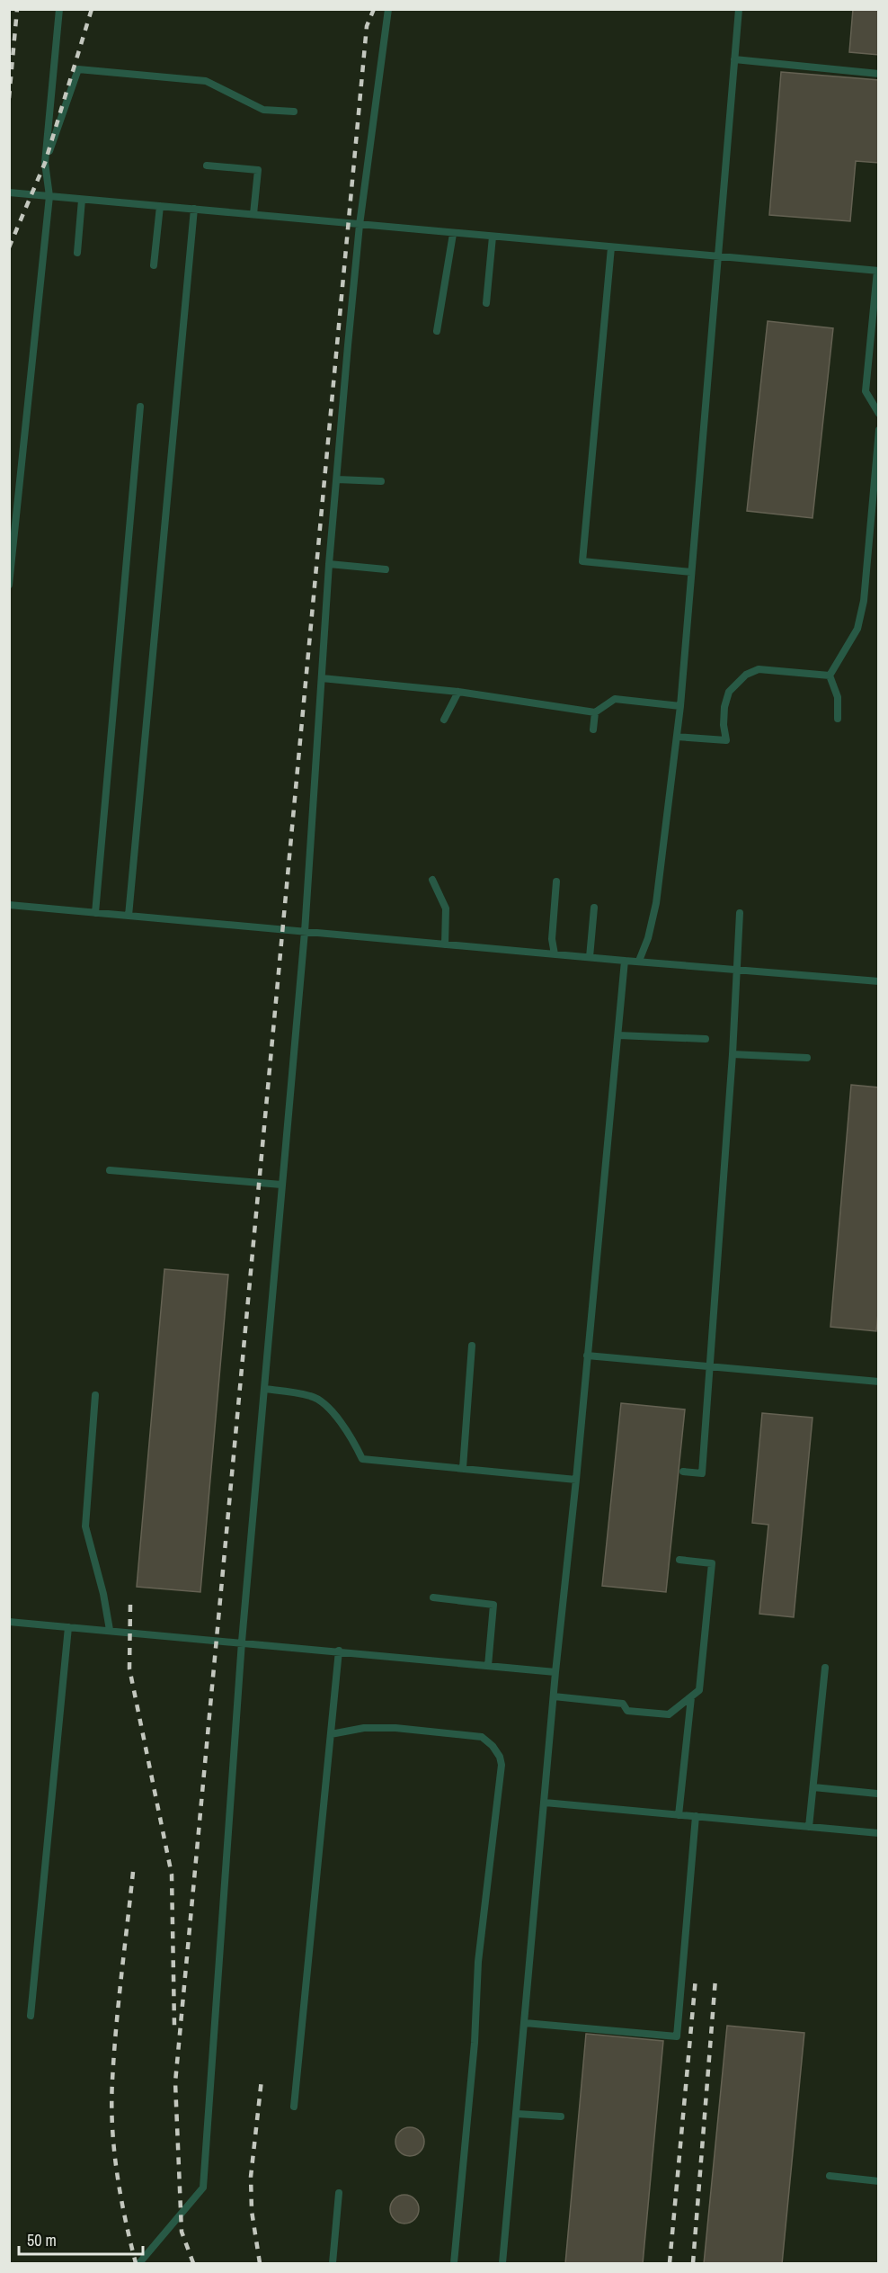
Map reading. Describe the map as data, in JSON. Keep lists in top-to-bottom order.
{
  "scale_bar": "50 m"
}
